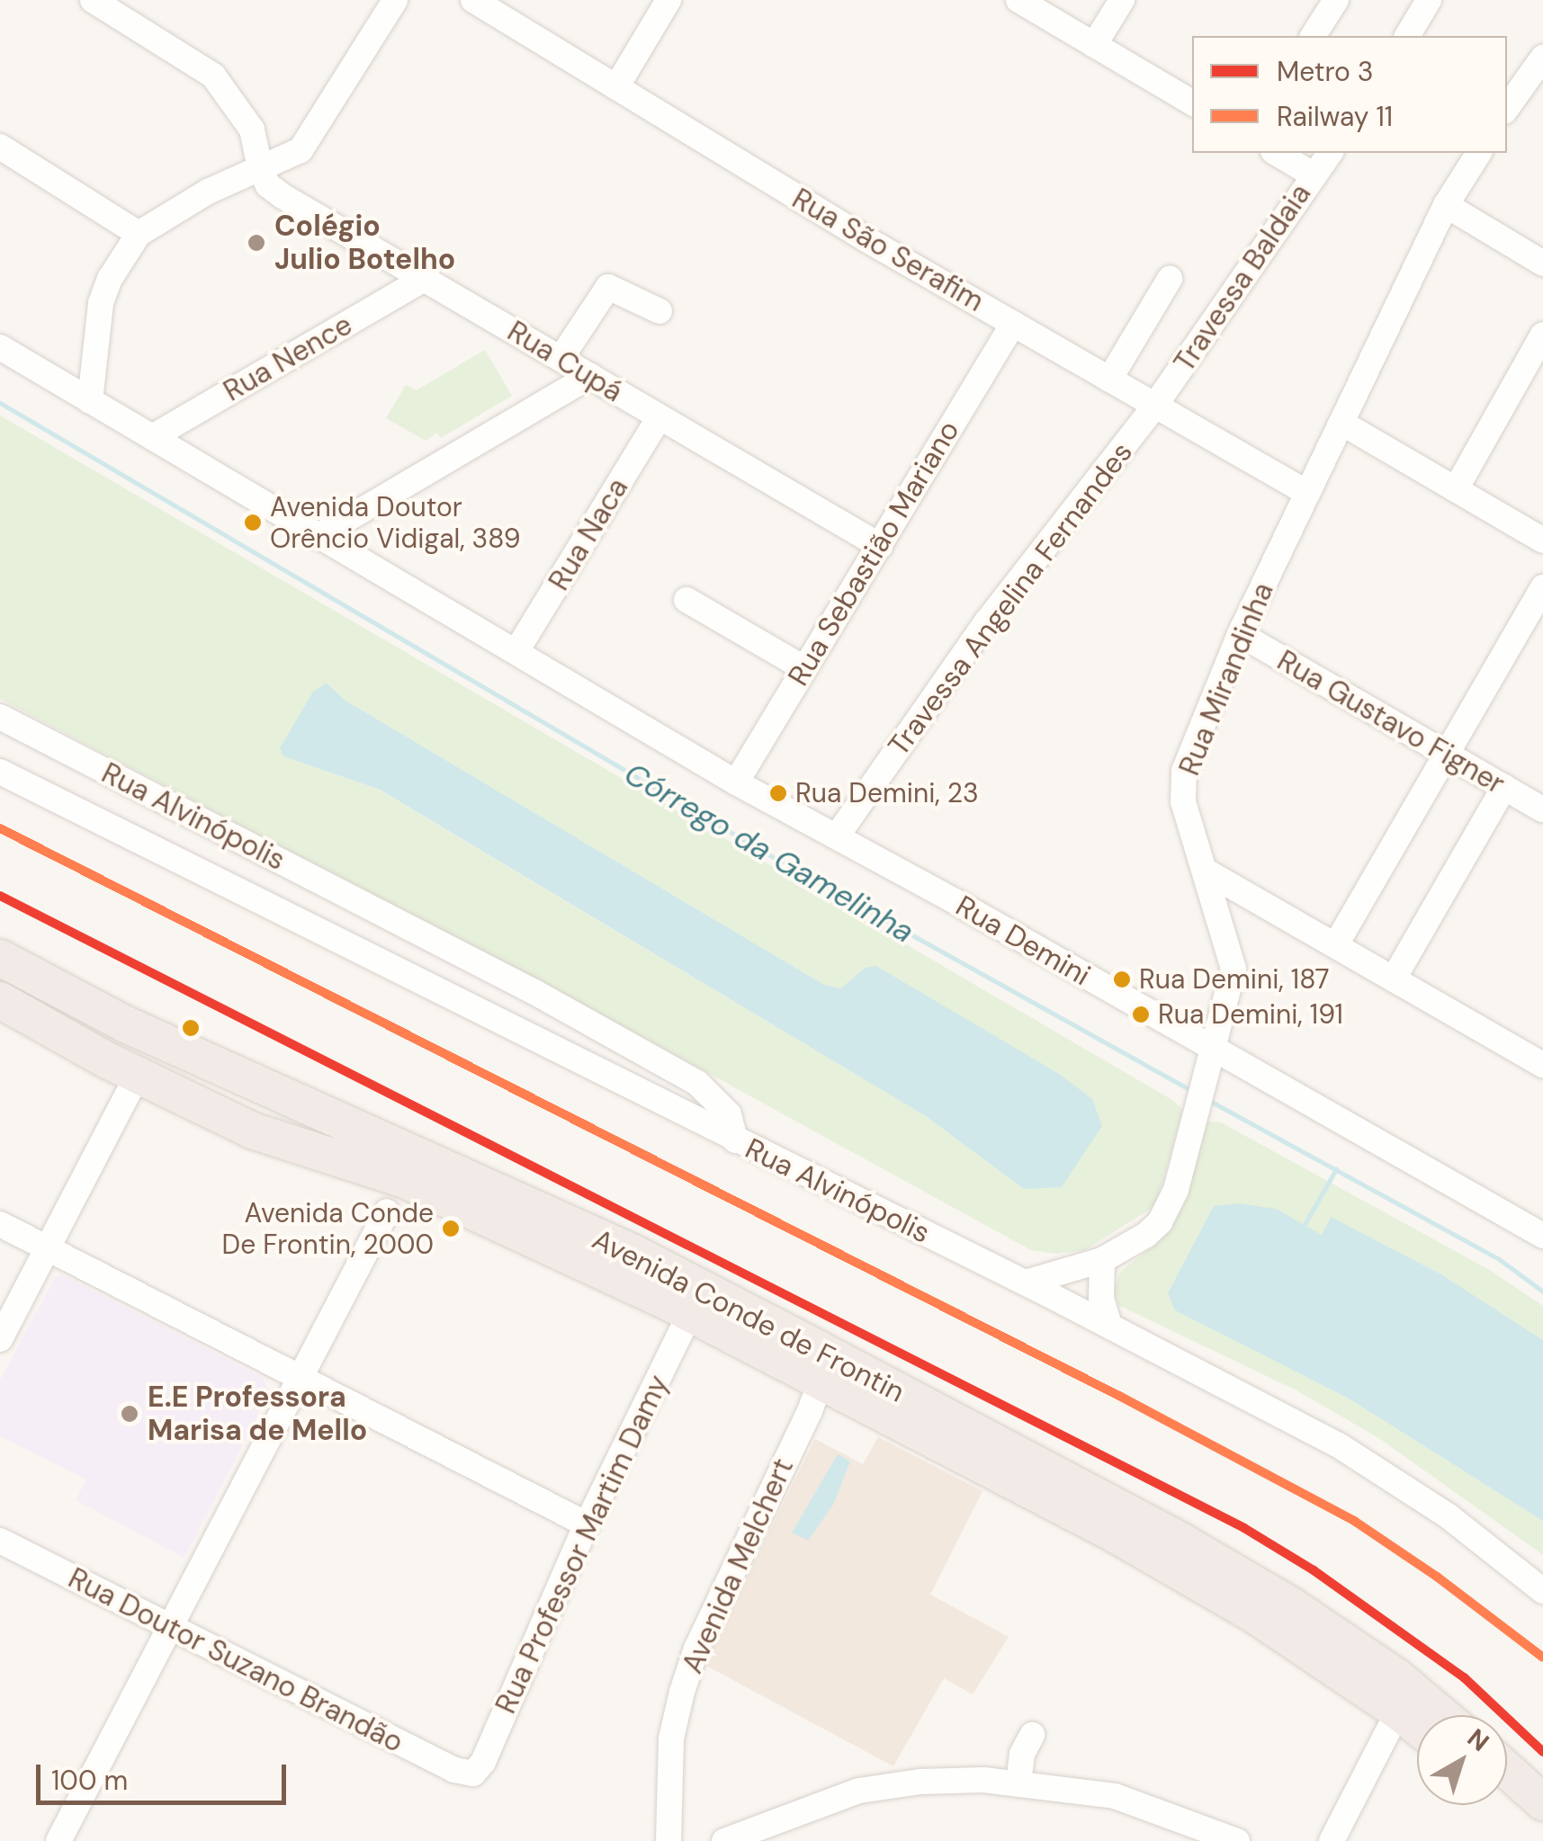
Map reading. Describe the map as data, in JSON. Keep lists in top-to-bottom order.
{
  "streets": {
    "highway": ["Avenida Conde de Frontin"],
    "street": [
      "Rua São Serafim",
      "Travessa Baldaia",
      "Rua Nence",
      "Rua Cupá",
      "Rua Naca",
      "Rua Sebastião Mariano",
      "Travessa Angelina Fernandes",
      "Rua Mirandinha",
      "Rua Gustavo Figner",
      "Rua Alvinópolis",
      "Rua Demini",
      "Rua Professor Martim Damy",
      "Avenida Melchert",
      "Rua Doutor Suzano Brandão"
    ]
  },
  "crossings": [
    ["Rua São Serafim", "Travessa Baldaia"],
    ["Rua São Serafim", "Rua Sebastião Mariano"],
    ["Rua São Serafim", "Travessa Angelina Fernandes"],
    ["Rua São Serafim", "Rua Mirandinha"],
    ["Travessa Baldaia", "Travessa Angelina Fernandes"],
    ["Rua Nence", "Rua Cupá"],
    ["Rua Nence", "Rua Demini"],
    ["Rua Cupá", "Rua Naca"],
    ["Rua Cupá", "Rua Sebastião Mariano"],
    ["Rua Naca", "Rua Demini"],
    ["Rua Sebastião Mariano", "Rua Demini"],
    ["Travessa Angelina Fernandes", "Rua Demini"],
    ["Rua Mirandinha", "Rua Gustavo Figner"],
    ["Rua Mirandinha", "Rua Alvinópolis"],
    ["Rua Mirandinha", "Rua Demini"],
    ["Avenida Conde de Frontin", "Rua Professor Martim Damy"],
    ["Avenida Conde de Frontin", "Avenida Melchert"],
    ["Rua Professor Martim Damy", "Rua Doutor Suzano Brandão"]
  ],
  "water": ["Córrego da Gamelinha"],
  "places": [
    "Colégio Julio Botelho",
    "Avenida Doutor Orêncio Vidigal, 389",
    "Rua Demini, 23",
    "Rua Demini, 187",
    "Rua Demini, 191",
    "Avenida Conde De Frontin, 2000",
    "E.E Professora Marisa de Mello"
  ],
  "lines": ["rail line 11", "metro line 3"],
  "legend": ["Metro 3", "Railway 11"],
  "scale_bar": "100 m",
  "north": "top right"
}
